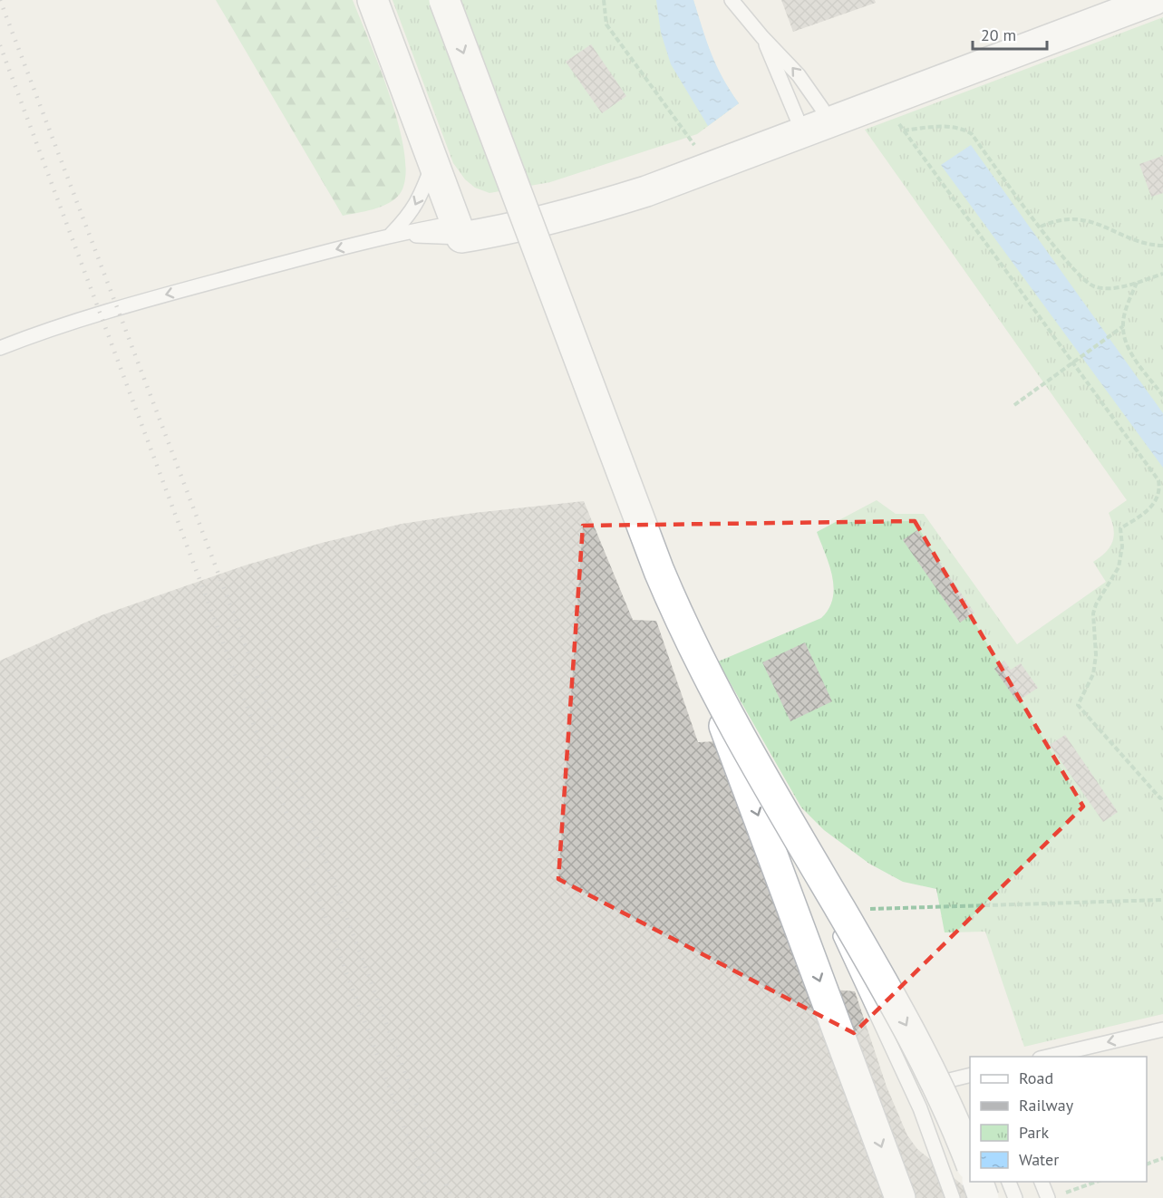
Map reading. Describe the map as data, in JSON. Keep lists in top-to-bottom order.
{
  "legend": [
    "Road",
    "Railway",
    "Park",
    "Water"
  ],
  "scale_bar": "20 m"
}
